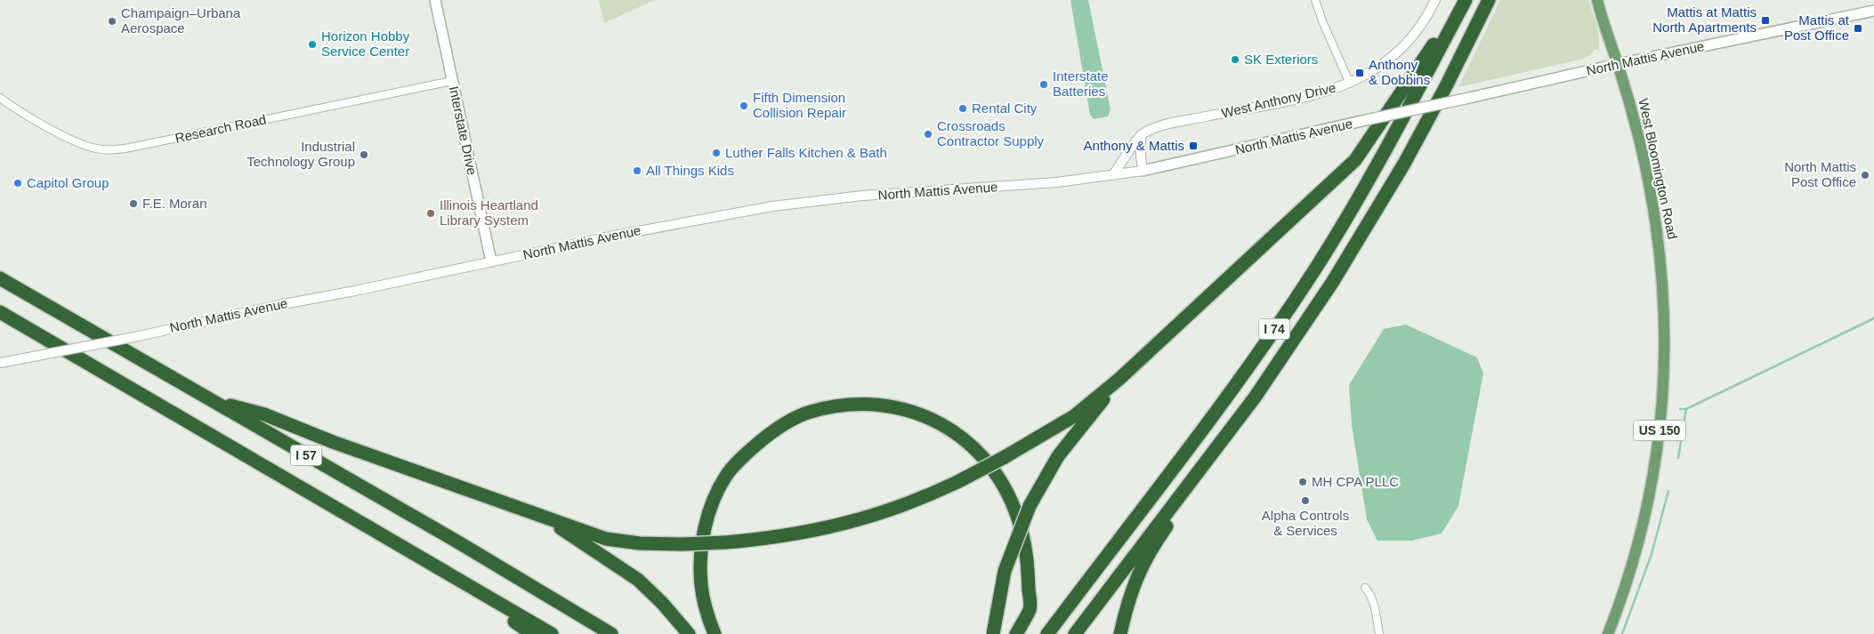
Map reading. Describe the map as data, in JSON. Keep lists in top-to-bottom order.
{
  "streets": {
    "highway": ["I 74", "I 57"],
    "main road": [
      "North Mattis Avenue",
      "Interstate Drive",
      "West Bloomington Road",
      "US 150"
    ],
    "street": ["West Anthony Drive", "Research Road"]
  },
  "crossings": [
    ["North Mattis Avenue", "West Anthony Drive"],
    ["North Mattis Avenue", "Interstate Drive"],
    ["North Mattis Avenue", "West Bloomington Road"],
    ["Research Road", "Interstate Drive"]
  ],
  "places": {
    "transit": [
      "Mattis at Mattis North Apartments",
      "Mattis at Post Office",
      "Anthony & Dobbins",
      "Anthony & Mattis"
    ],
    "other": [
      "Champaign–Urbana Aerospace",
      "Horizon Hobby Service Center",
      "SK Exteriors",
      "Interstate Batteries",
      "Fifth Dimension Collision Repair",
      "Rental City",
      "Crossroads Contractor Supply",
      "Luther Falls Kitchen & Bath",
      "Industrial Technology Group",
      "All Things Kids",
      "North Mattis Post Office",
      "Capitol Group",
      "F.E. Moran",
      "Illinois Heartland Library System",
      "MH CPA PLLC",
      "Alpha Controls & Services"
    ]
  }
}
